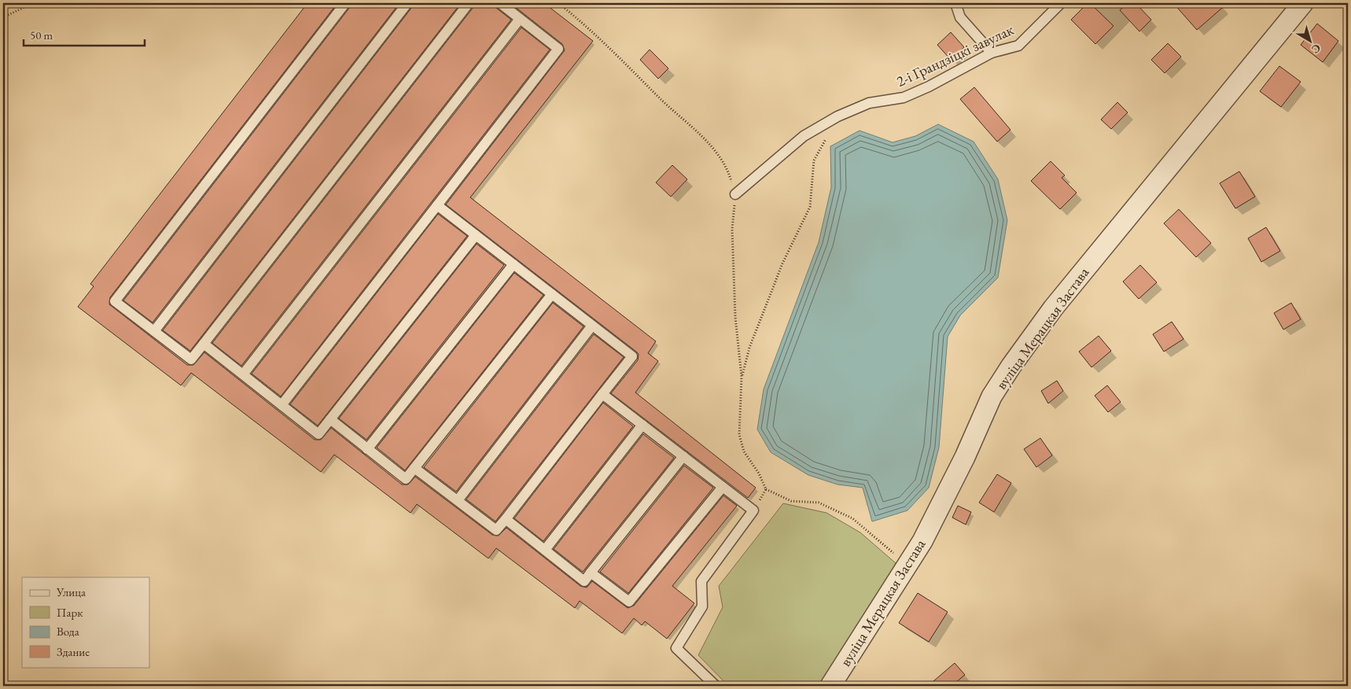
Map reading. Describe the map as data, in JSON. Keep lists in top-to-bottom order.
{
  "streets": {
    "street": ["вуліца Мерацкая Застава"],
    "lane": ["2-і Грандзіцкі завулак"]
  },
  "legend": [
    "Улица",
    "Парк",
    "Вода",
    "Здание"
  ],
  "scale_bar": "50 m",
  "north": "bottom right"
}
